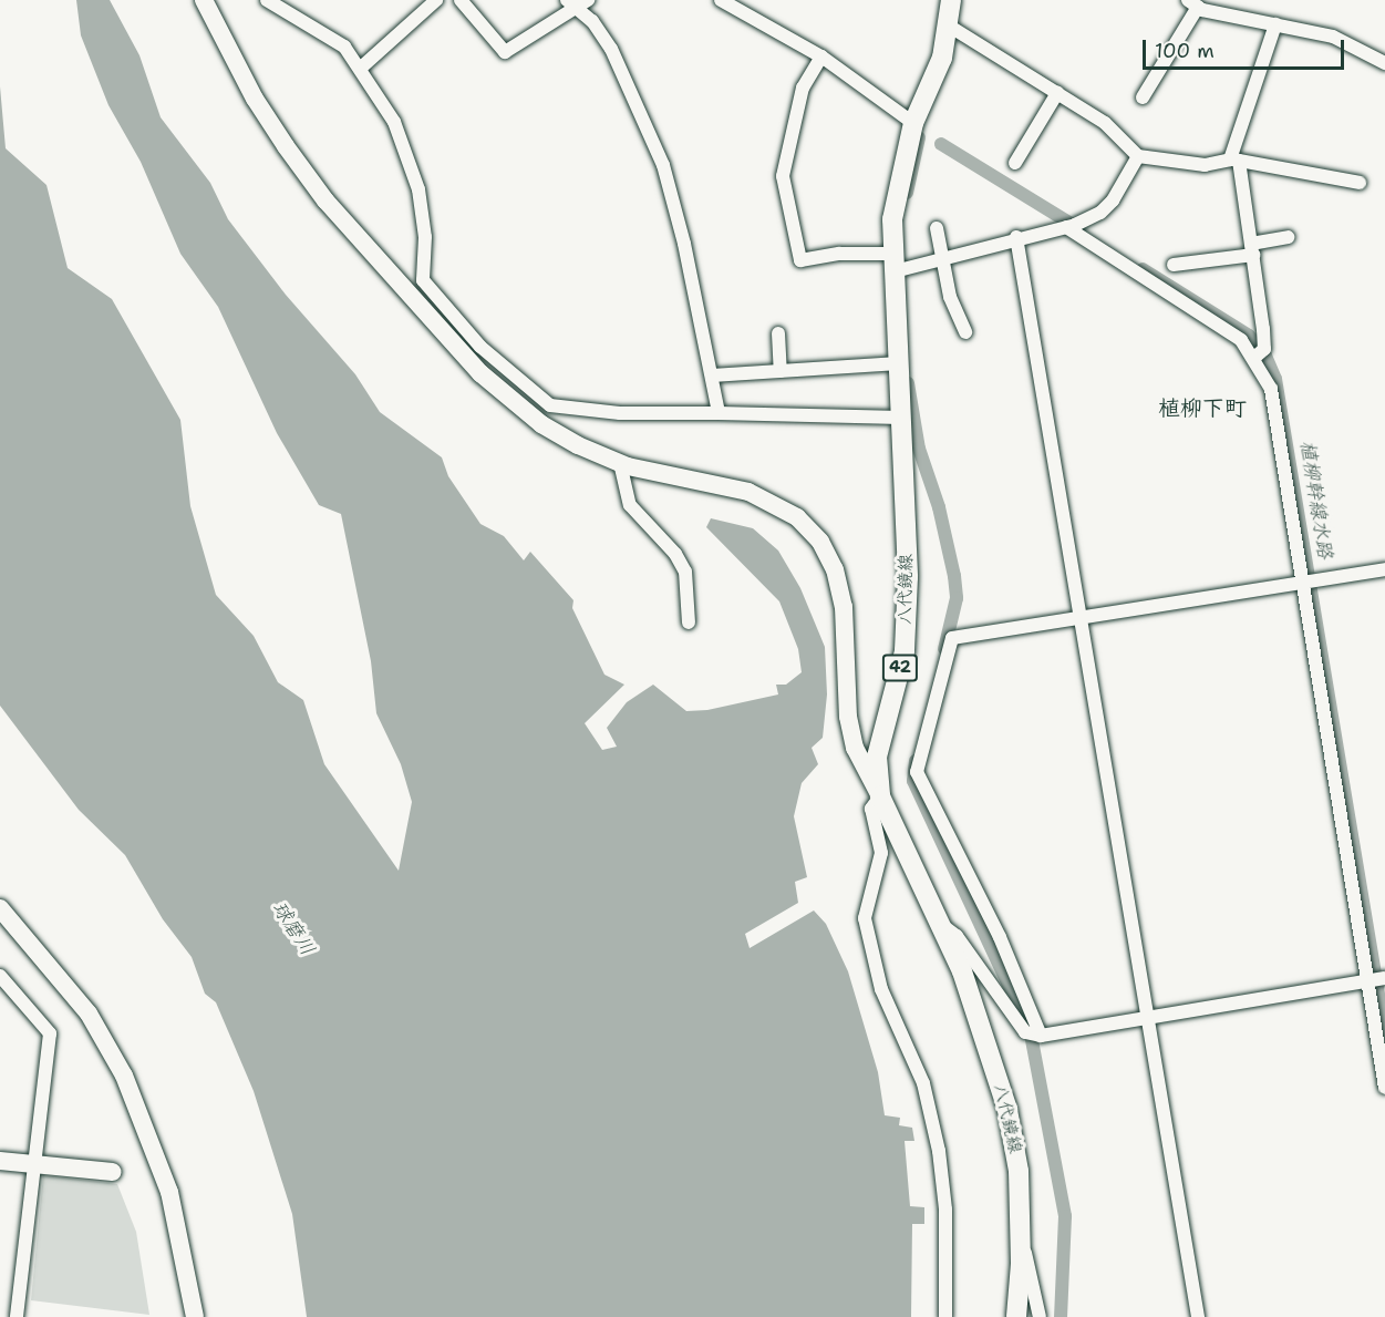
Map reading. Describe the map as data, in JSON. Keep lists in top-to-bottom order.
{
  "streets": {
    "main road": ["八代鏡線", "42"]
  },
  "districts": ["植柳下町"],
  "water": ["植柳幹線水路", "球磨川"],
  "scale_bar": "100 m"
}
